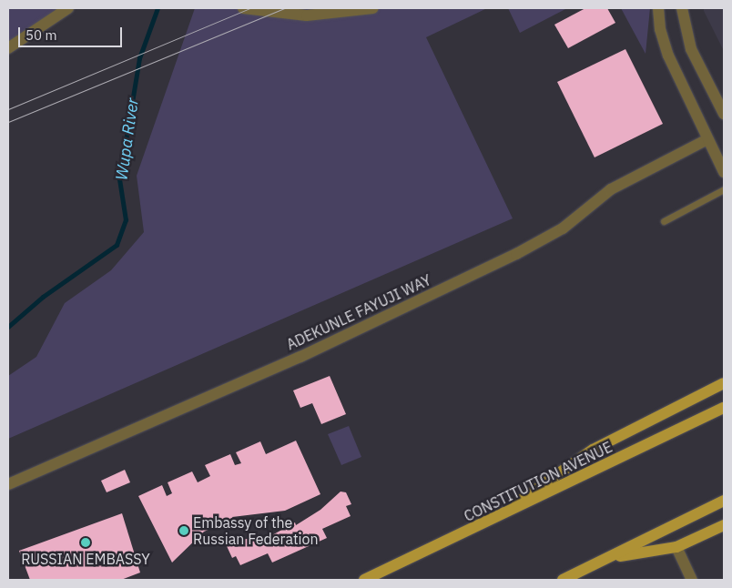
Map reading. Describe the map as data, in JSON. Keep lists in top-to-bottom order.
{
  "streets": {
    "main road": ["CONSTITUTION AVENUE"],
    "street": ["ADEKUNLE FAYUJI WAY"]
  },
  "water": ["Wupa River"],
  "places": ["Embassy of the Russian Federation", "RUSSIAN EMBASSY"],
  "scale_bar": "50 m"
}
